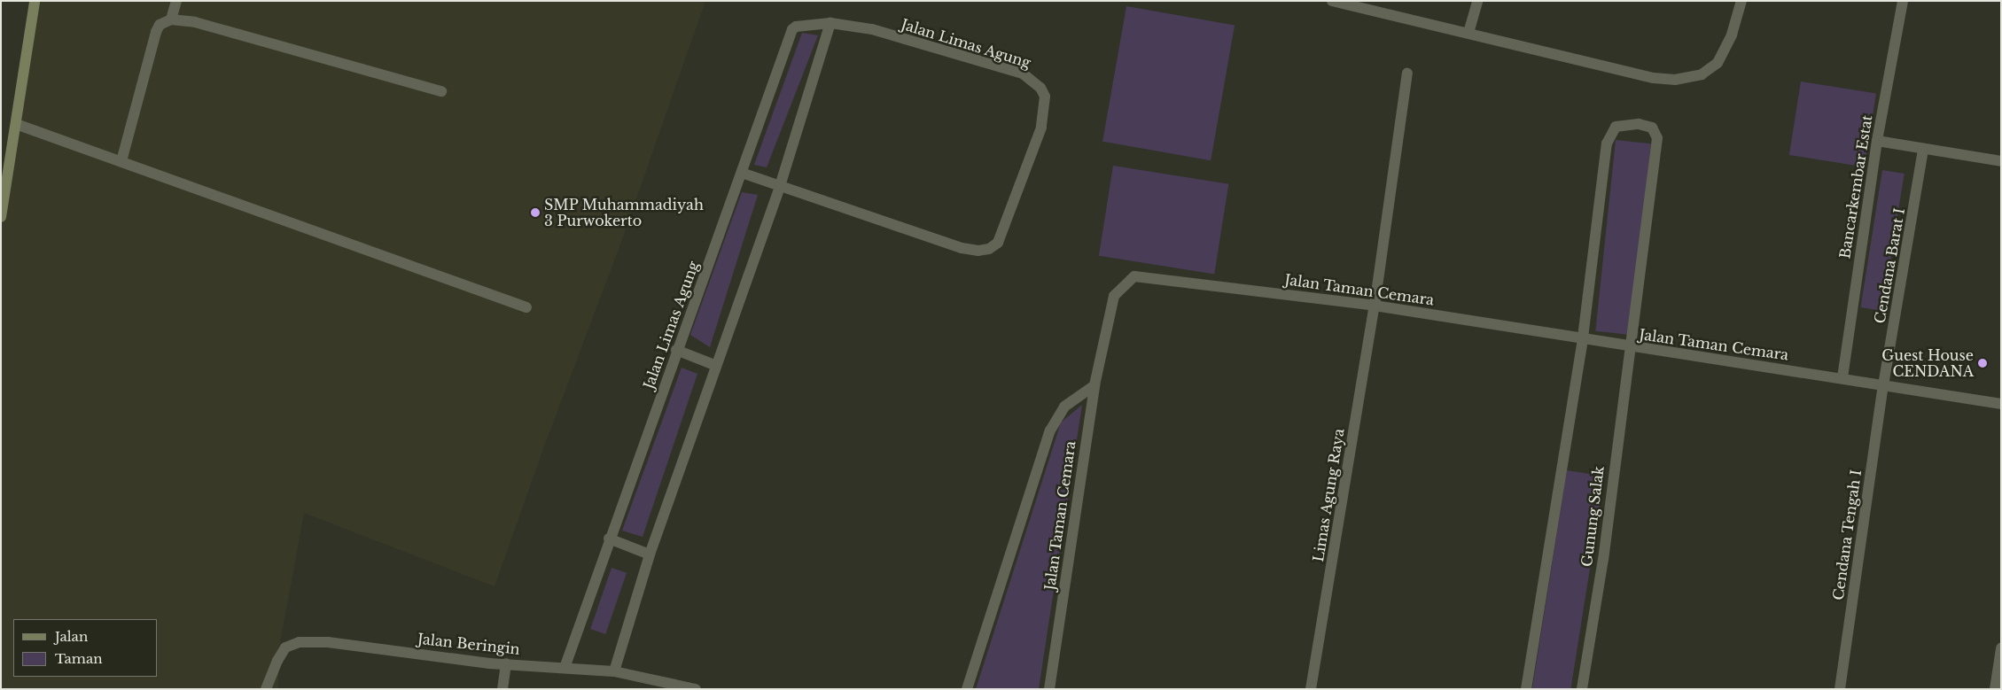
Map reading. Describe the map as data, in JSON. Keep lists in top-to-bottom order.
{
  "streets": {
    "street": [
      "Jalan Limas Agung",
      "Bancarkembar Estat",
      "Cendana Barat I",
      "Jalan Taman Cemara",
      "Limas Agung Raya",
      "Gunung Salak",
      "Cendana Tengah I",
      "Jalan Beringin"
    ]
  },
  "crossings": [
    ["Jalan Limas Agung", "Jalan Beringin"],
    ["Bancarkembar Estat", "Jalan Taman Cemara"],
    ["Cendana Barat I", "Jalan Taman Cemara"],
    ["Cendana Barat I", "Cendana Tengah I"],
    ["Jalan Taman Cemara", "Limas Agung Raya"],
    ["Jalan Taman Cemara", "Gunung Salak"],
    ["Jalan Taman Cemara", "Cendana Tengah I"]
  ],
  "places": ["SMP Muhammadiyah 3 Purwokerto", "Guest House CENDANA"],
  "legend": ["Jalan", "Taman"]
}
